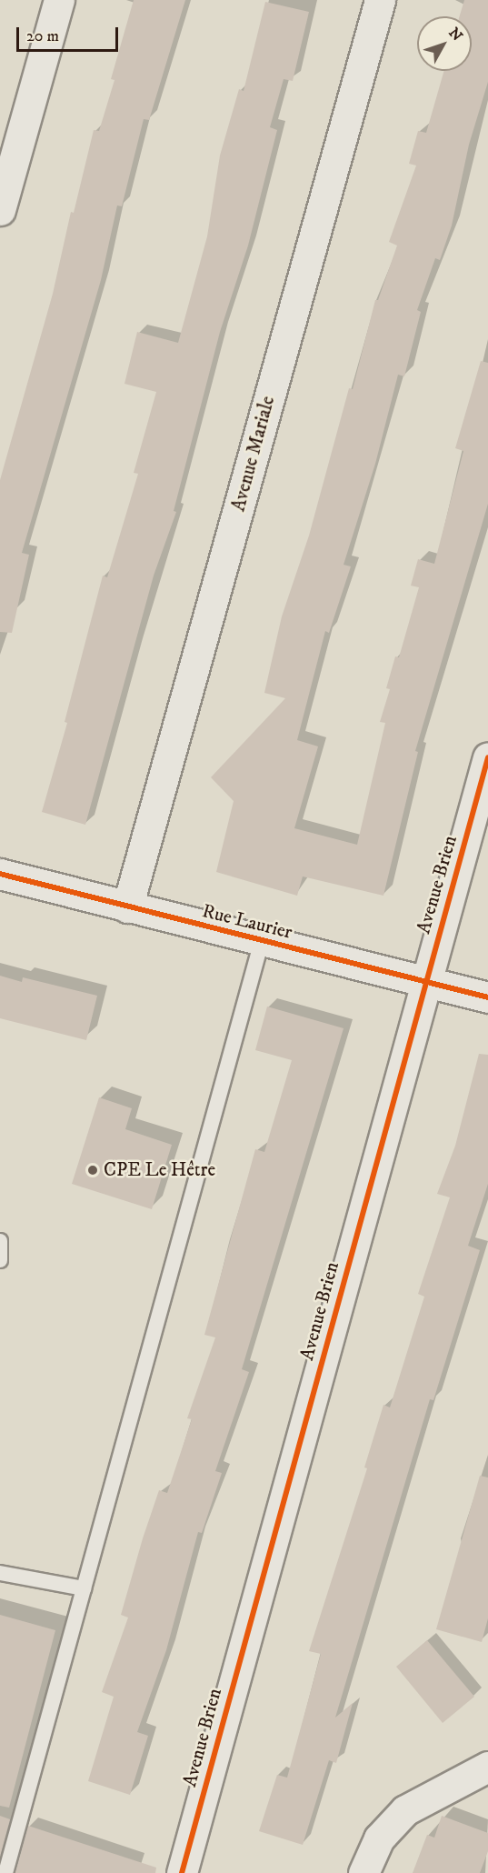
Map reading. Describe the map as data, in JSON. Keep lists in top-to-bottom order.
{
  "streets": {
    "street": ["Avenue Mariale", "Avenue Brien", "Rue Laurier"]
  },
  "crossings": [
    ["Avenue Mariale", "Rue Laurier"],
    ["Avenue Brien", "Rue Laurier"]
  ],
  "places": ["CPE Le Hêtre"],
  "scale_bar": "20 m",
  "north": "top right"
}
